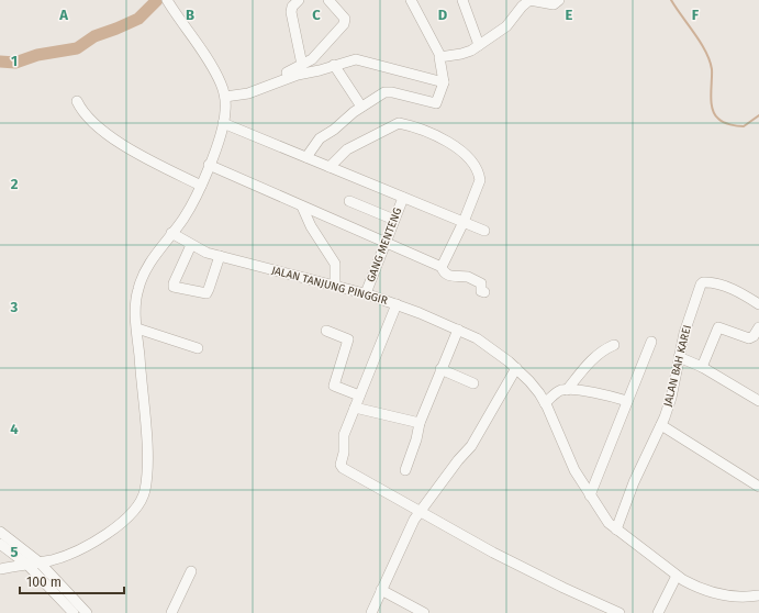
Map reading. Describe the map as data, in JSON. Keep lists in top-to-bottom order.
{
  "streets": {
    "street": ["GANG MENTENG", "JALAN TANJUNG PINGGIR", "JALAN BAH KAREI"]
  },
  "crossings": [
    ["GANG MENTENG", "JALAN TANJUNG PINGGIR"],
    ["JALAN TANJUNG PINGGIR", "JALAN BAH KAREI"]
  ],
  "scale_bar": "100 m",
  "grid": {
    "columns": [
      "A",
      "B",
      "C",
      "D",
      "E",
      "F"
    ],
    "rows": [
      "1",
      "2",
      "3",
      "4",
      "5"
    ]
  }
}
